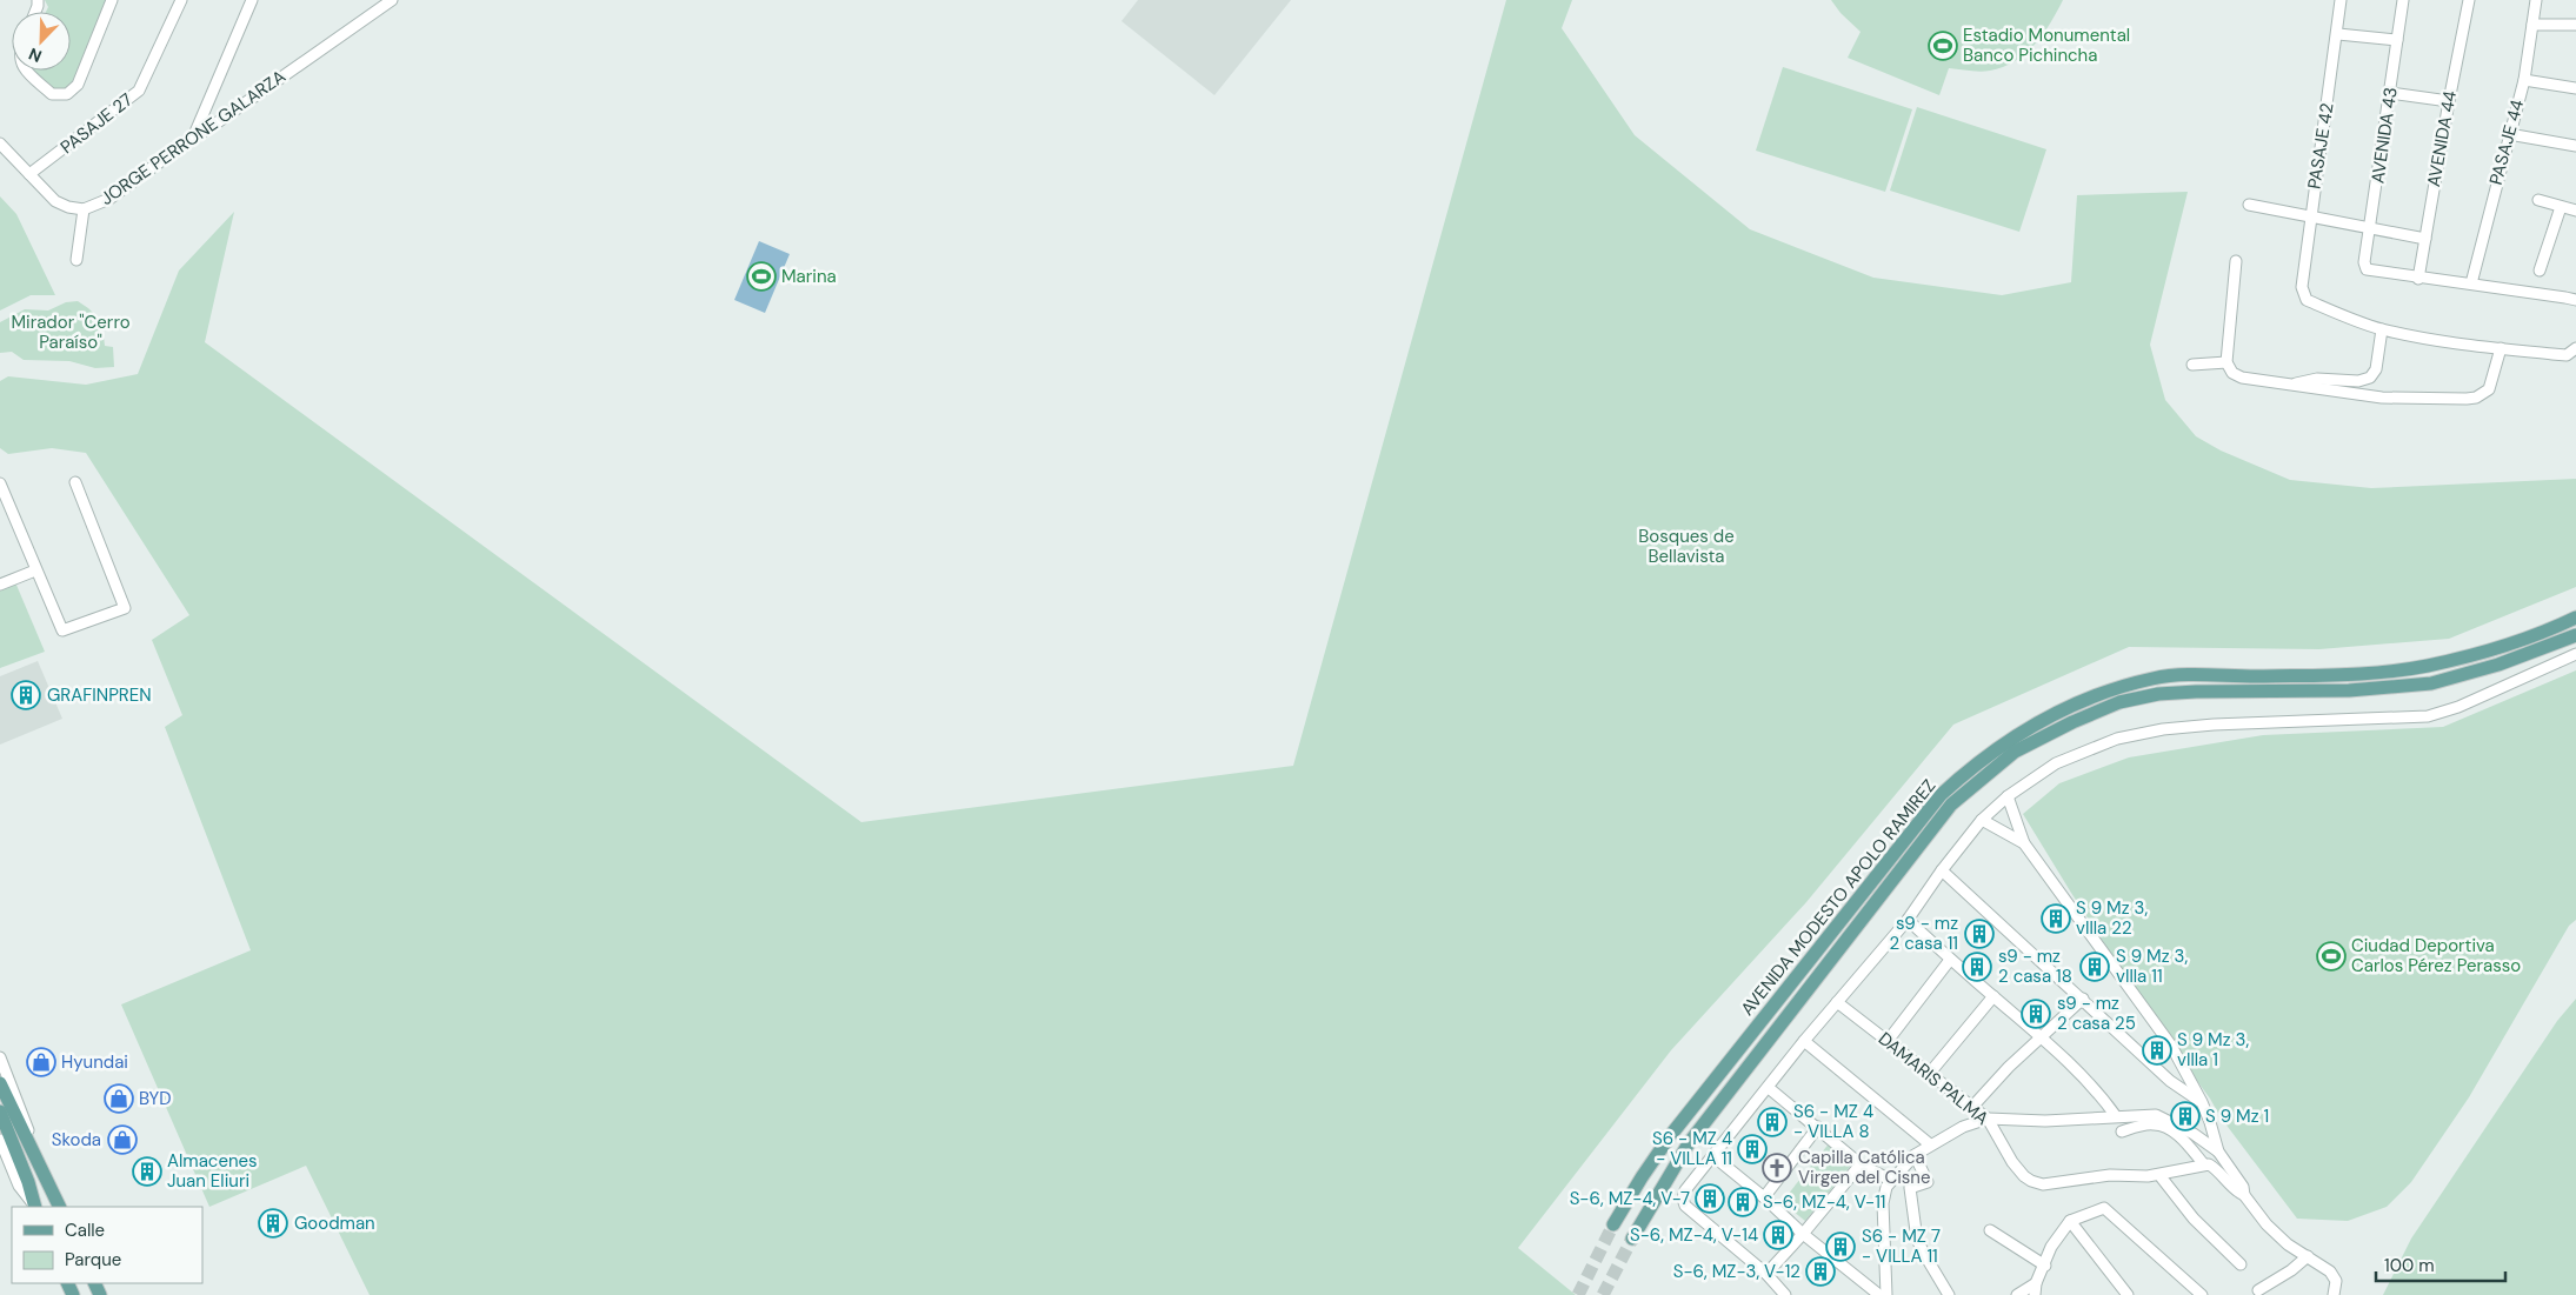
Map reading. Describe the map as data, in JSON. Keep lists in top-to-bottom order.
{
  "streets": {
    "main road": ["AVENIDA MODESTO APOLO RAMIREZ"],
    "street": [
      "PASAJE 27",
      "AVENIDA 43",
      "JORGE PERRONE GALARZA",
      "AVENIDA 44",
      "PASAJE 44",
      "PASAJE 42",
      "DAMARIS PALMA"
    ]
  },
  "crossings": [
    ["PASAJE 27", "JORGE PERRONE GALARZA"],
    ["AVENIDA 43", "AVENIDA 44"]
  ],
  "parks": ["Mirador \"Cerro Paraíso\"", "Bosques de Bellavista"],
  "places": {
    "sports": ["Estadio Monumental Banco Pichincha", "Marina", "Ciudad Deportiva Carlos Pérez Perasso"],
    "building": [
      "GRAFINPREN",
      "S 9 Mz 3, vIlla 22",
      "s9 - mz 2 casa 11",
      "s9 - mz 2 casa 18",
      "S 9 Mz 3, vIlla 11",
      "s9 - mz 2 casa 25",
      "S 9 Mz 3, vIlla 1",
      "S 9 Mz 1",
      "S6 - MZ 4 - VILLA 8",
      "S6 - MZ 4 - VILLA 11",
      "Almacenes Juan Eliuri",
      "S-6, MZ-4, V-7",
      "S-6, MZ-4, V-11",
      "Goodman",
      "S-6, MZ-4, V-14",
      "S6 - MZ 7 - VILLA 11",
      "S-6, MZ-3, V-12"
    ],
    "shop": ["Hyundai", "BYD", "Skoda"],
    "church": ["Capilla Católica Virgen del Cisne"]
  },
  "legend": ["Calle", "Parque"],
  "scale_bar": "100 m",
  "north": "bottom left"
}
